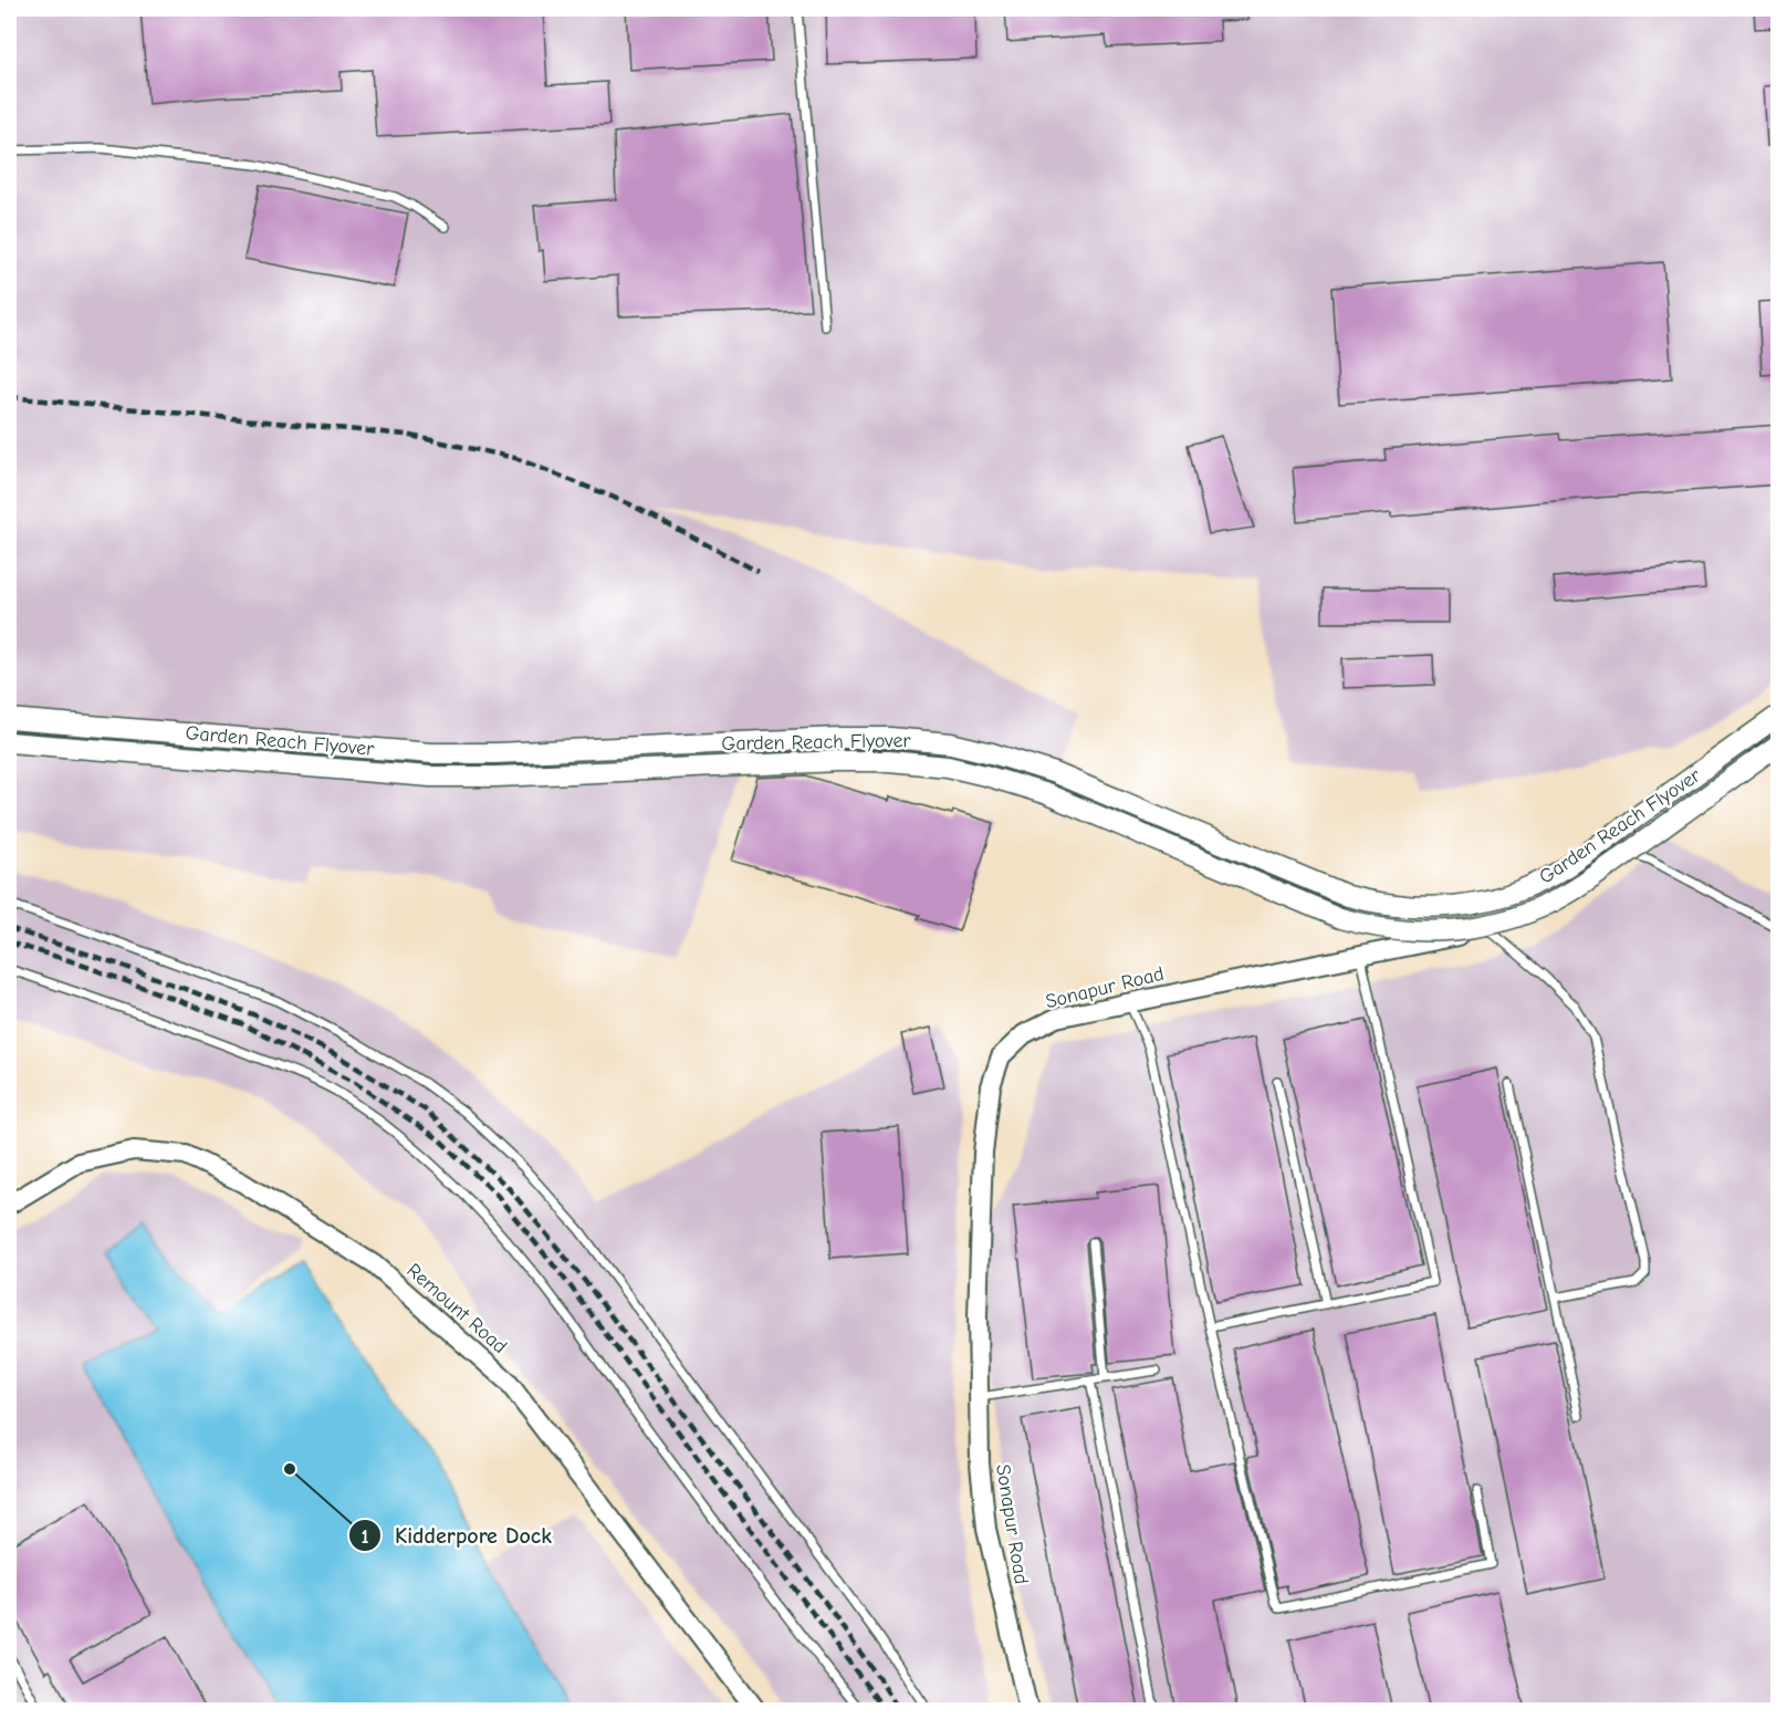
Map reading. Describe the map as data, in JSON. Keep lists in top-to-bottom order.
{
  "streets": {
    "main road": ["Garden Reach Flyover"],
    "street": ["Sonapur Road", "Remount Road"]
  },
  "places": ["Kidderpore Dock"]
}
